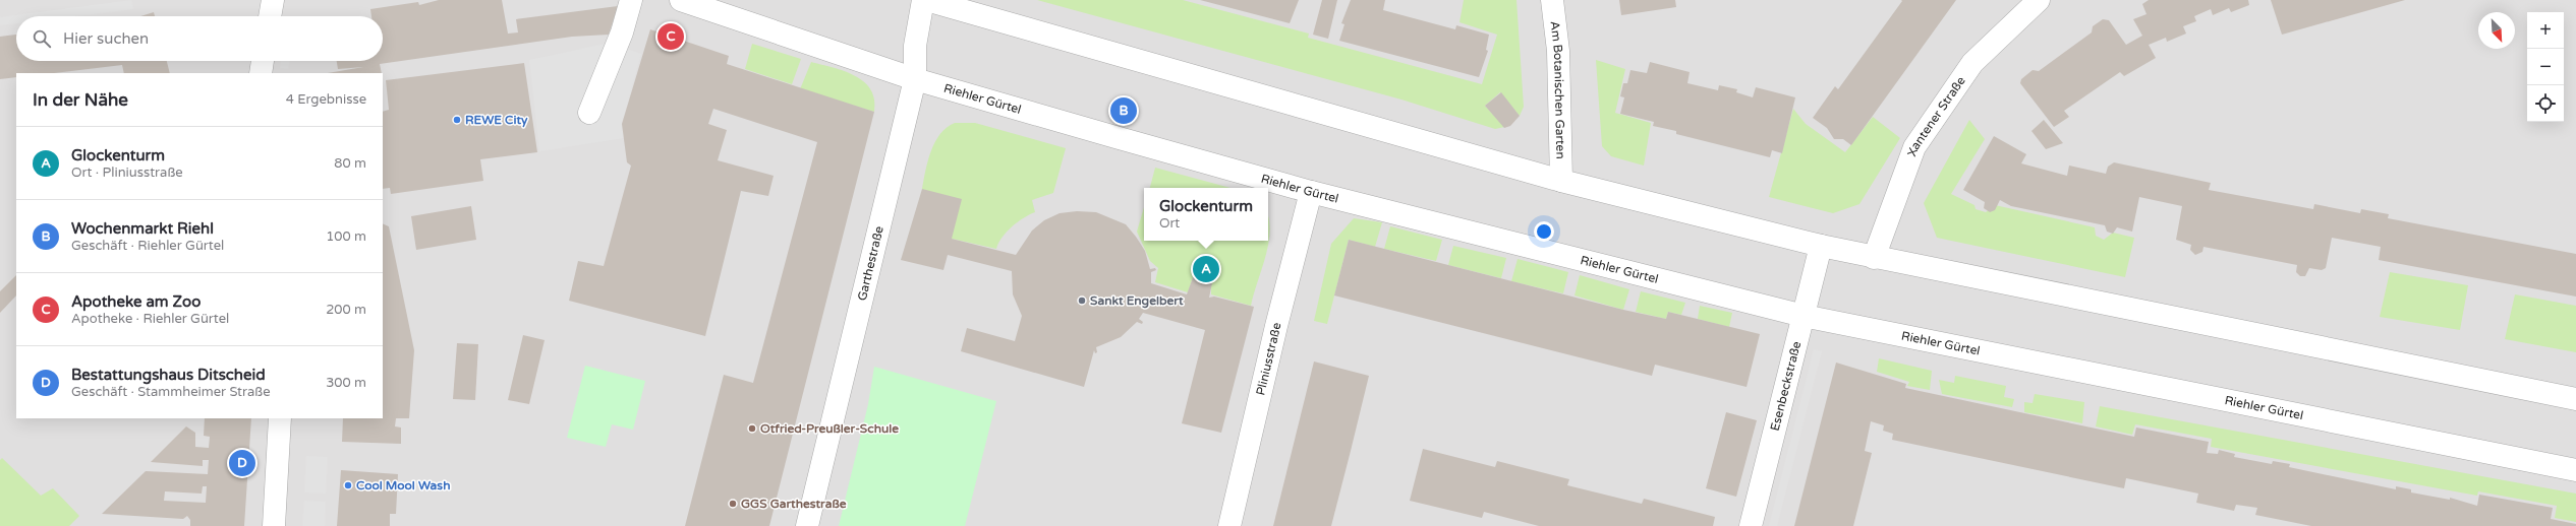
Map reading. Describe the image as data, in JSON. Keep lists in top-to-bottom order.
{
  "streets": {
    "street": [
      "Am Botanischen Garten",
      "Riehler Gürtel",
      "Xantener Straße",
      "Garthestraße",
      "Pliniusstraße",
      "Esenbeckstraße"
    ]
  },
  "crossings": [
    ["Riehler Gürtel", "Garthestraße"],
    ["Riehler Gürtel", "Pliniusstraße"],
    ["Riehler Gürtel", "Esenbeckstraße"]
  ],
  "places": [
    "REWE City",
    "Sankt Engelbert",
    "Otfried-Preußler-Schule",
    "Cool Mool Wash",
    "GGS Garthestraße"
  ],
  "north": "bottom right",
  "page": {
    "map_buttons": ["+", "−"],
    "search": "Hier suchen",
    "pins": [
      "C",
      "B",
      "A",
      "D"
    ],
    "heading": ["In der Nähe", "4 Ergebnisse"],
    "list": [
      {
        "mark": "A",
        "name": "Glockenturm",
        "note": "Ort · Pliniusstraße",
        "value": "80 m"
      },
      {
        "mark": "B",
        "name": "Wochenmarkt Riehl",
        "note": "Geschäft · Riehler Gürtel",
        "value": "100 m"
      },
      {
        "mark": "C",
        "name": "Apotheke am Zoo",
        "note": "Apotheke · Riehler Gürtel",
        "value": "200 m"
      },
      {
        "mark": "D",
        "name": "Bestattungshaus Ditscheid",
        "note": "Geschäft · Stammheimer Straße",
        "value": "300 m"
      }
    ],
    "popup": ["Glockenturm", "Ort"]
  }
}
